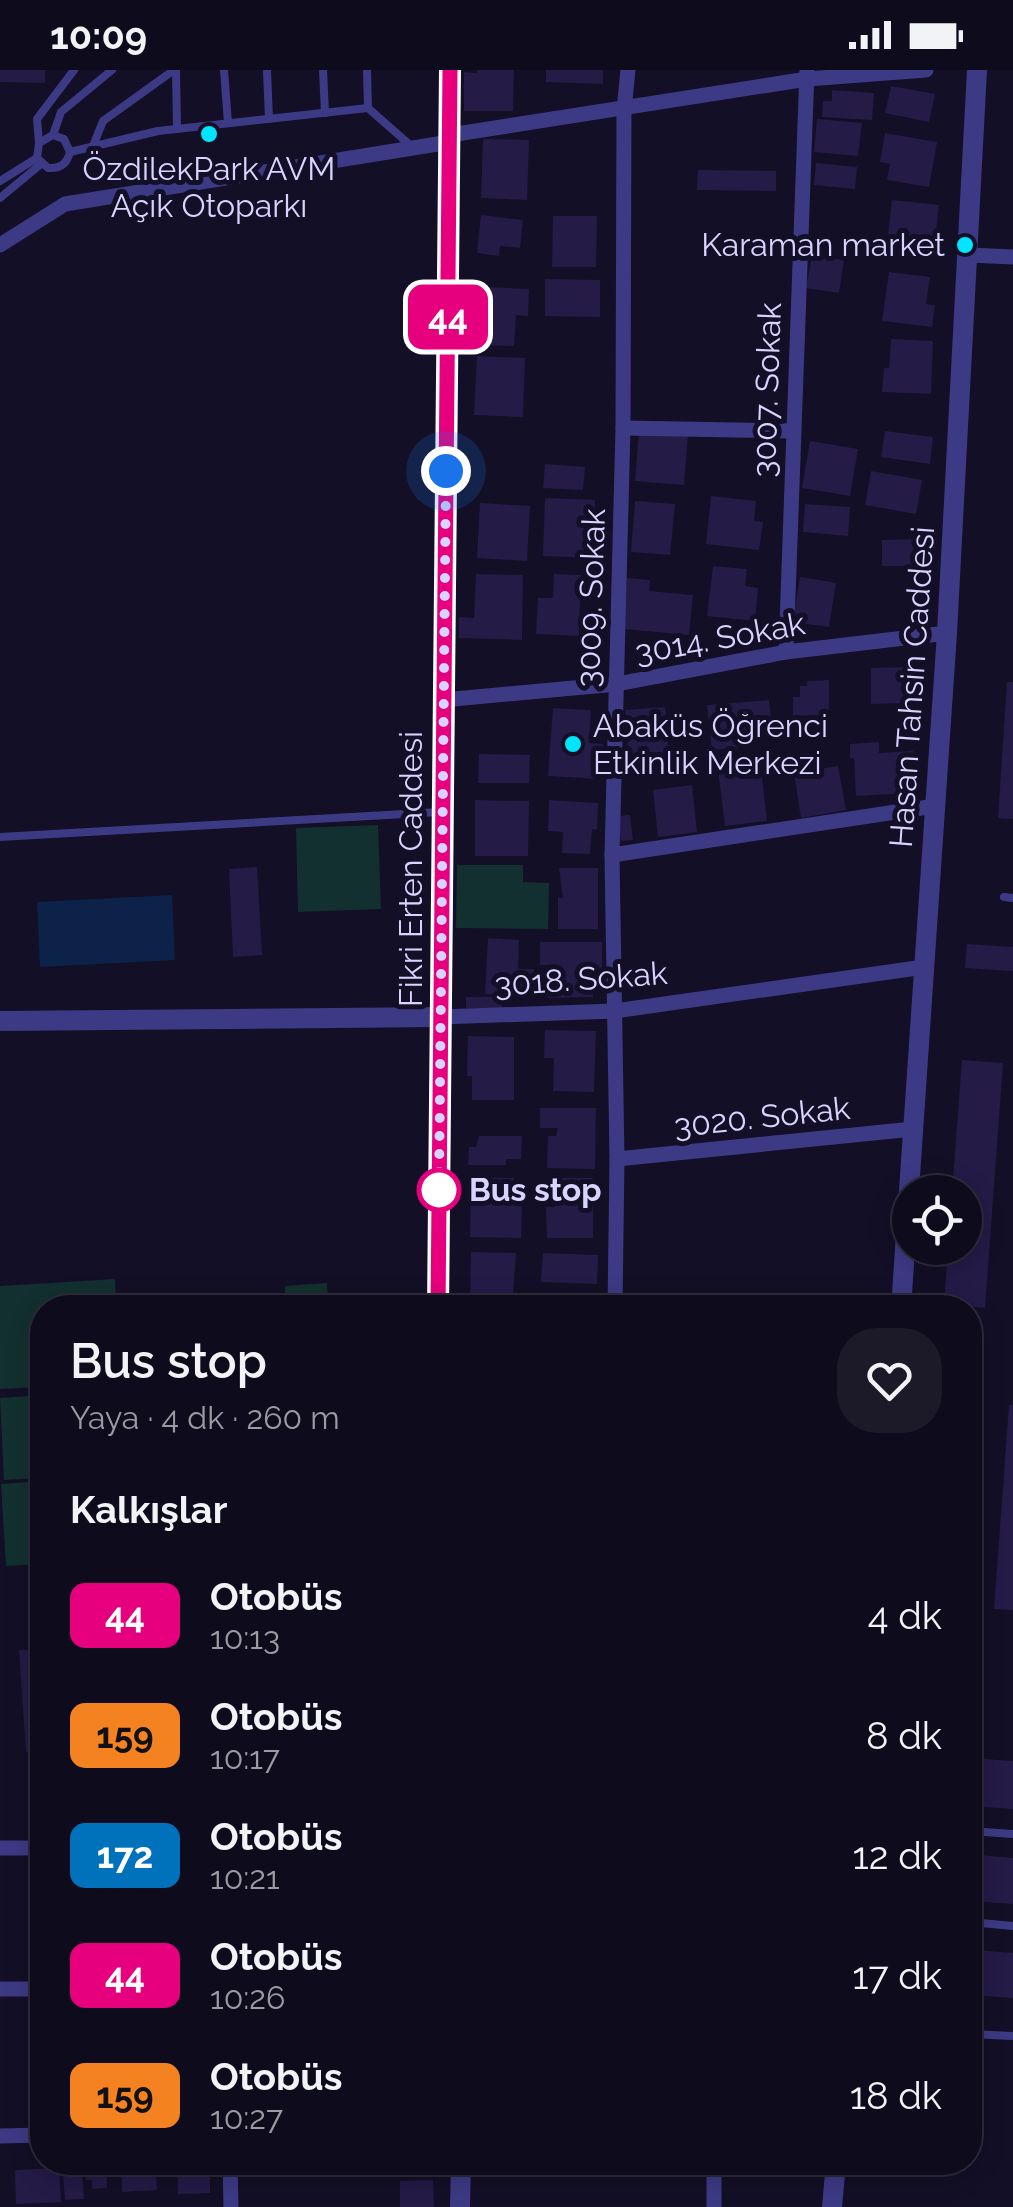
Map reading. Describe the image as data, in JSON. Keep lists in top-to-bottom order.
{
  "streets": {
    "street": [
      "3007. Sokak",
      "3009. Sokak",
      "3014. Sokak",
      "Hasan Tahsin Caddesi",
      "Fikri Erten Caddesi",
      "3018. Sokak",
      "3020. Sokak"
    ]
  },
  "crossings": [
    ["3007. Sokak", "3014. Sokak"],
    ["3009. Sokak", "3014. Sokak"],
    ["3009. Sokak", "3018. Sokak"],
    ["3009. Sokak", "3020. Sokak"],
    ["3014. Sokak", "Hasan Tahsin Caddesi"],
    ["3014. Sokak", "Fikri Erten Caddesi"],
    ["Hasan Tahsin Caddesi", "3018. Sokak"],
    ["Hasan Tahsin Caddesi", "3020. Sokak"],
    ["Fikri Erten Caddesi", "3018. Sokak"]
  ],
  "places": [
    "ÖzdilekPark AVM Açık Otoparkı",
    "Karaman market",
    "Abaküs Öğrenci Etkinlik Merkezi",
    "Bus stop"
  ],
  "lines": ["bus line 44"],
  "page": {
    "status": "10:09",
    "on_map": "44",
    "heading": [
      ["Bus stop", "Yaya · 4 dk · 260 m"],
      "Kalkışlar"
    ],
    "list": [
      {
        "mark": "44",
        "name": "Otobüs",
        "note": "10:13",
        "value": "4 dk"
      },
      {
        "mark": "159",
        "name": "Otobüs",
        "note": "10:17",
        "value": "8 dk"
      },
      {
        "mark": "172",
        "name": "Otobüs",
        "note": "10:21",
        "value": "12 dk"
      },
      {
        "mark": "44",
        "name": "Otobüs",
        "note": "10:26",
        "value": "17 dk"
      },
      {
        "mark": "159",
        "name": "Otobüs",
        "note": "10:27",
        "value": "18 dk"
      }
    ]
  }
}
